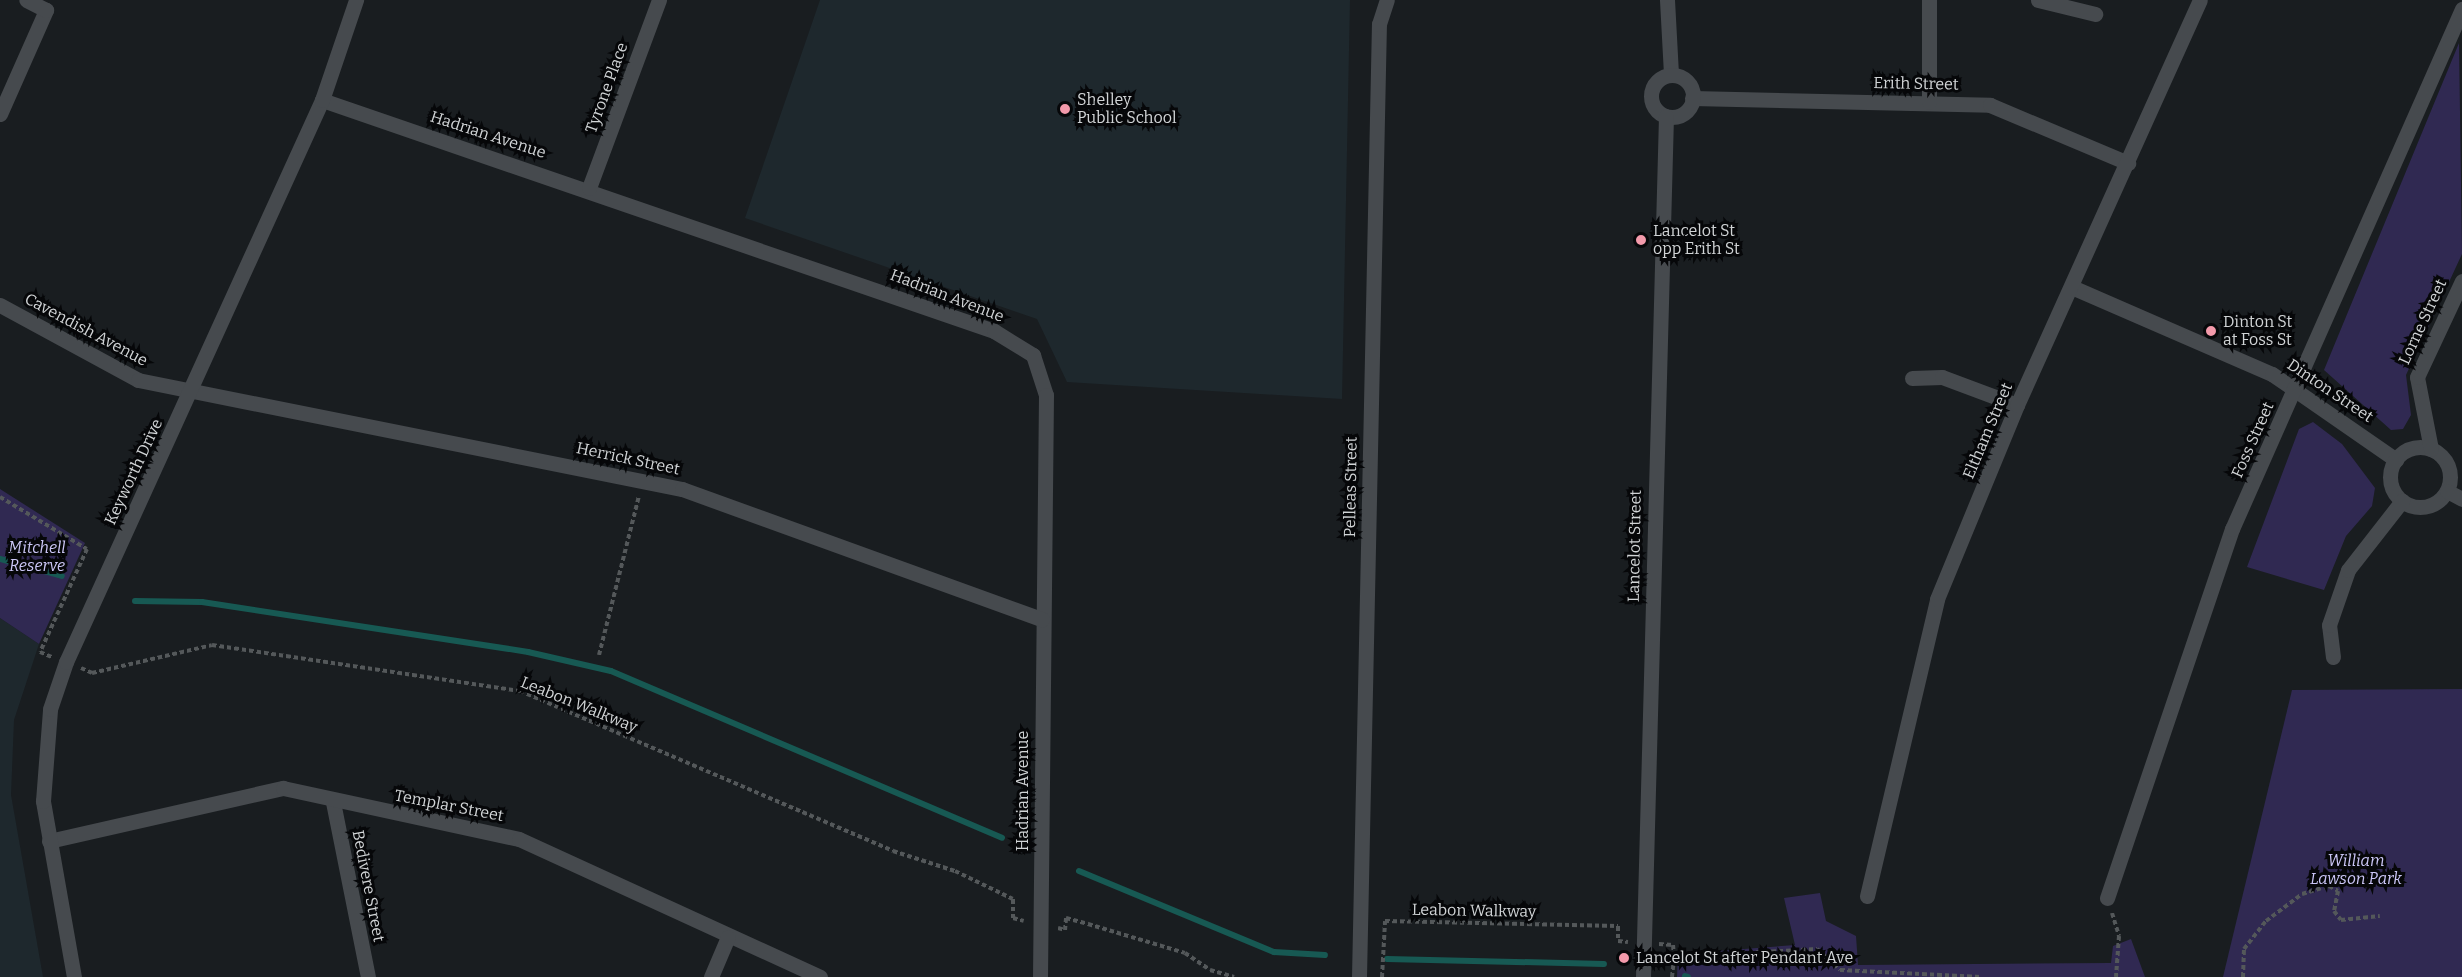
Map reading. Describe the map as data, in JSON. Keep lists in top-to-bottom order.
{
  "streets": {
    "street": [
      "Erith Street",
      "Tyrone Place",
      "Hadrian Avenue",
      "Lorne Street",
      "Cavendish Avenue",
      "Dinton Street",
      "Eltham Street",
      "Foss Street",
      "Herrick Street",
      "Keyworth Drive",
      "Pelleas Street",
      "Lancelot Street",
      "Templar Street",
      "Bedivere Street"
    ],
    "path": ["Leabon Walkway"]
  },
  "crossings": [
    ["Erith Street", "Eltham Street"],
    ["Erith Street", "Lancelot Street"],
    ["Tyrone Place", "Hadrian Avenue"],
    ["Hadrian Avenue", "Herrick Street"],
    ["Hadrian Avenue", "Keyworth Drive"],
    ["Lorne Street", "Dinton Street"],
    ["Cavendish Avenue", "Herrick Street"],
    ["Cavendish Avenue", "Keyworth Drive"],
    ["Dinton Street", "Eltham Street"],
    ["Dinton Street", "Foss Street"],
    ["Herrick Street", "Keyworth Drive"],
    ["Keyworth Drive", "Templar Street"],
    ["Templar Street", "Bedivere Street"]
  ],
  "parks": ["Mitchell Reserve", "William Lawson Park"],
  "places": [
    "Shelley Public School",
    "Lancelot St opp Erith St",
    "Dinton St at Foss St",
    "Lancelot St after Pendant Ave"
  ]
}
